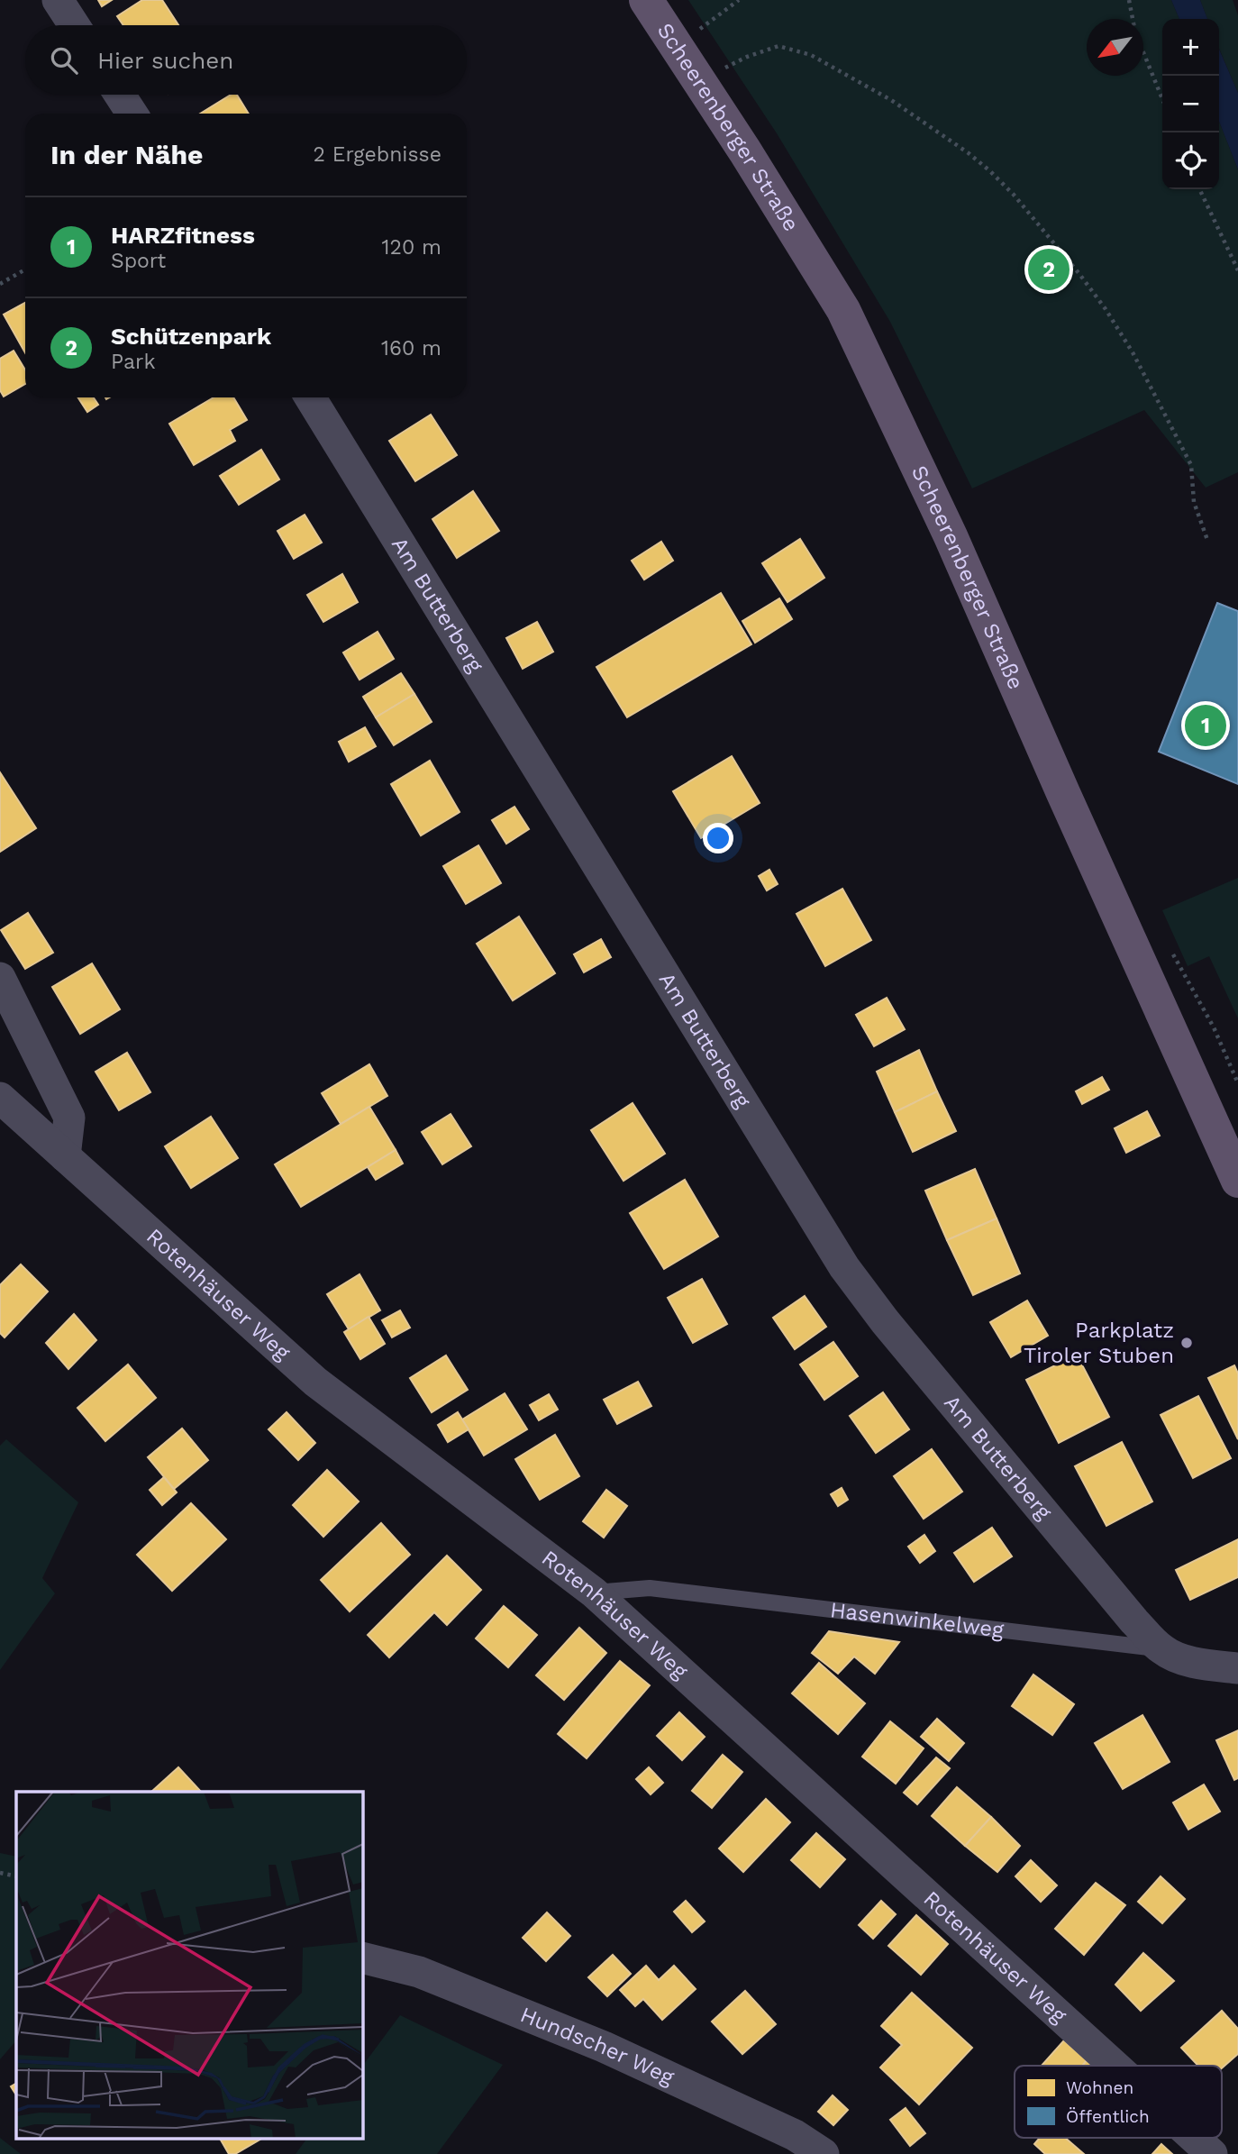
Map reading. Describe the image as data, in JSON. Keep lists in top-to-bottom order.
{
  "streets": {
    "main road": ["Scheerenberger Straße"],
    "street": [
      "Am Butterberg",
      "Rotenhäuser Weg",
      "Hasenwinkelweg",
      "Hundscher Weg"
    ]
  },
  "crossings": [
    ["Am Butterberg", "Hasenwinkelweg"],
    ["Rotenhäuser Weg", "Hasenwinkelweg"]
  ],
  "places": ["Parkplatz Tiroler Stuben"],
  "legend": ["Wohnen", "Öffentlich"],
  "north": "bottom left",
  "page": {
    "map_buttons": ["+", "−"],
    "search": "Hier suchen",
    "heading": ["In der Nähe", "2 Ergebnisse"],
    "list": [
      {
        "mark": "1",
        "name": "HARZfitness",
        "note": "Sport",
        "value": "120 m"
      },
      {
        "mark": "2",
        "name": "Schützenpark",
        "note": "Park",
        "value": "160 m"
      }
    ],
    "pins": ["2", "1"]
  }
}
